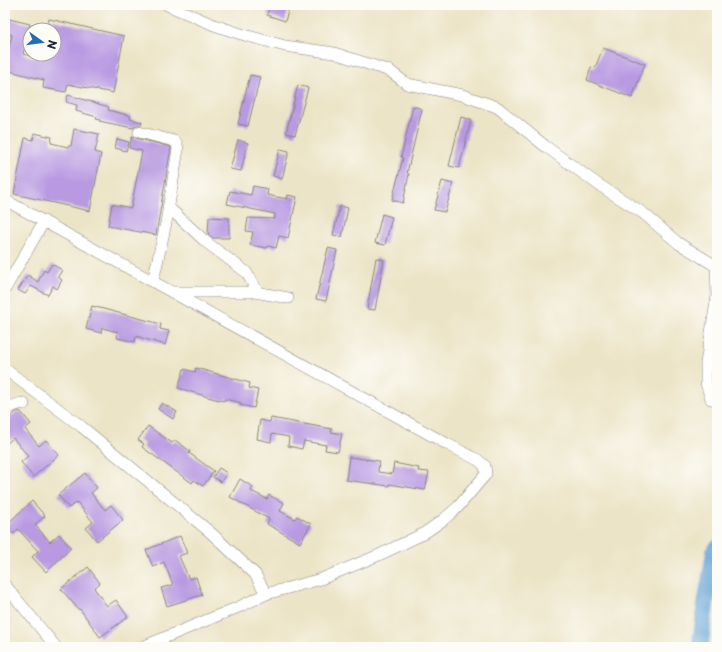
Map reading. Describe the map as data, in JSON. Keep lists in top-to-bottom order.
{
  "north": "right"
}
